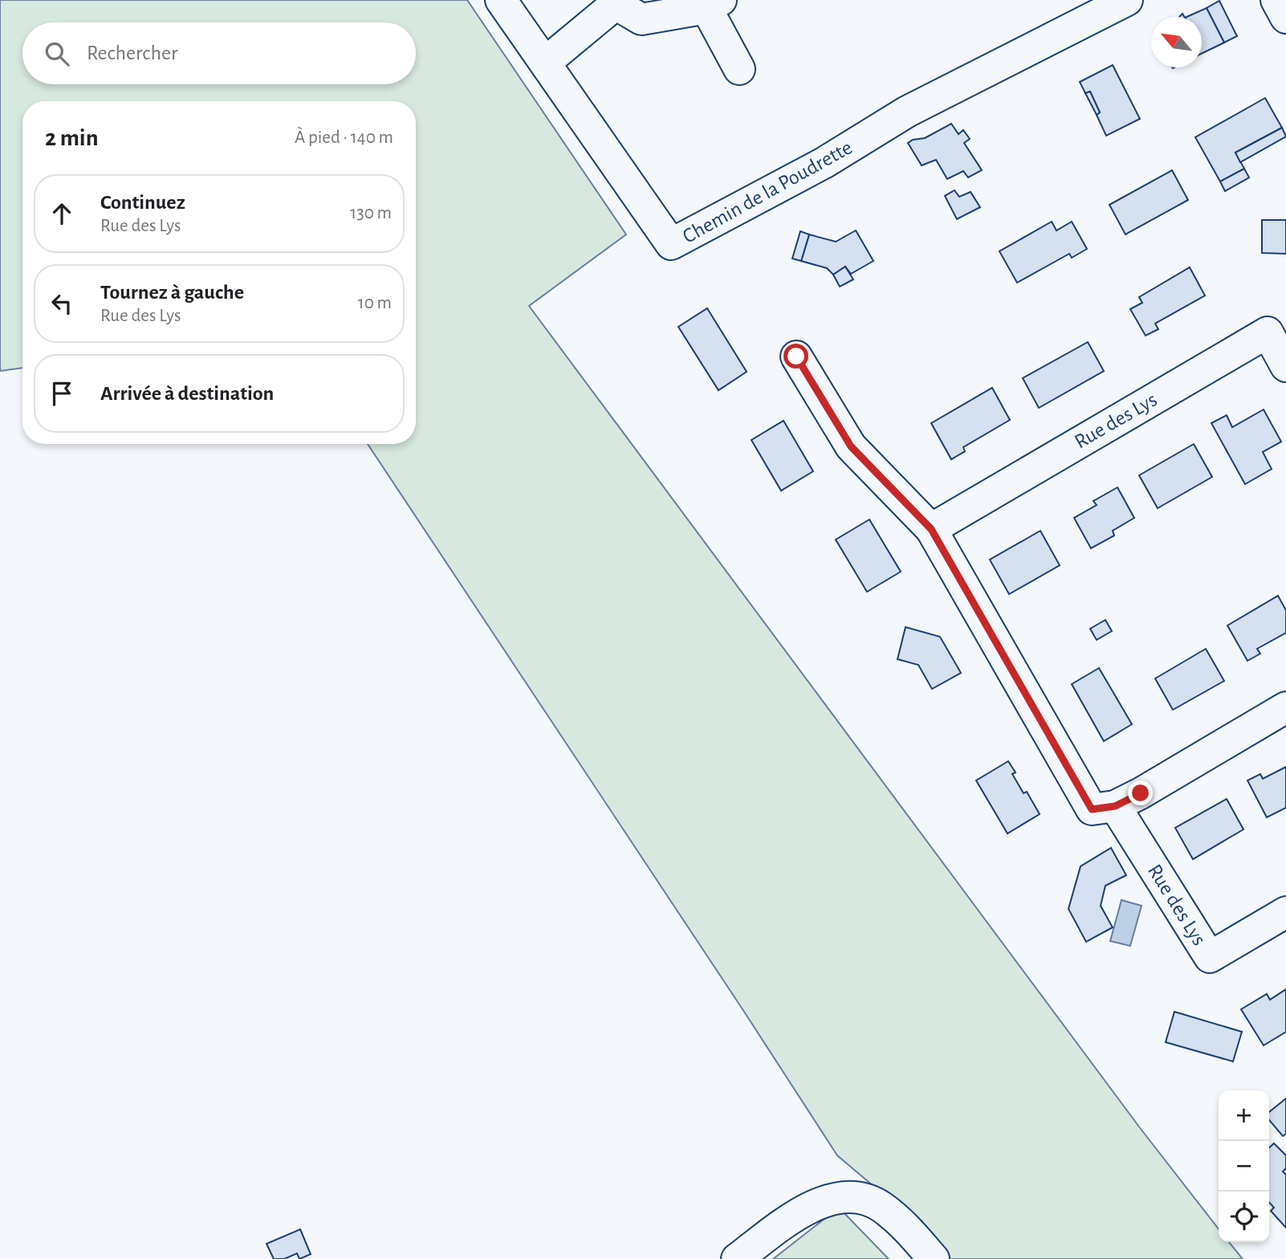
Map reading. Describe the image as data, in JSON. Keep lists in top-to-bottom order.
{
  "streets": {
    "street": ["Chemin de la Poudrette", "Rue des Lys"]
  },
  "north": "top left",
  "page": {
    "search": "Rechercher",
    "heading": ["2 min", "À pied · 140 m"],
    "list": [
      ["Continuez", "Rue des Lys", "130 m"],
      ["Tournez à gauche", "Rue des Lys", "10 m"],
      "Arrivée à destination"
    ],
    "map_buttons": ["+", "−"]
  }
}
